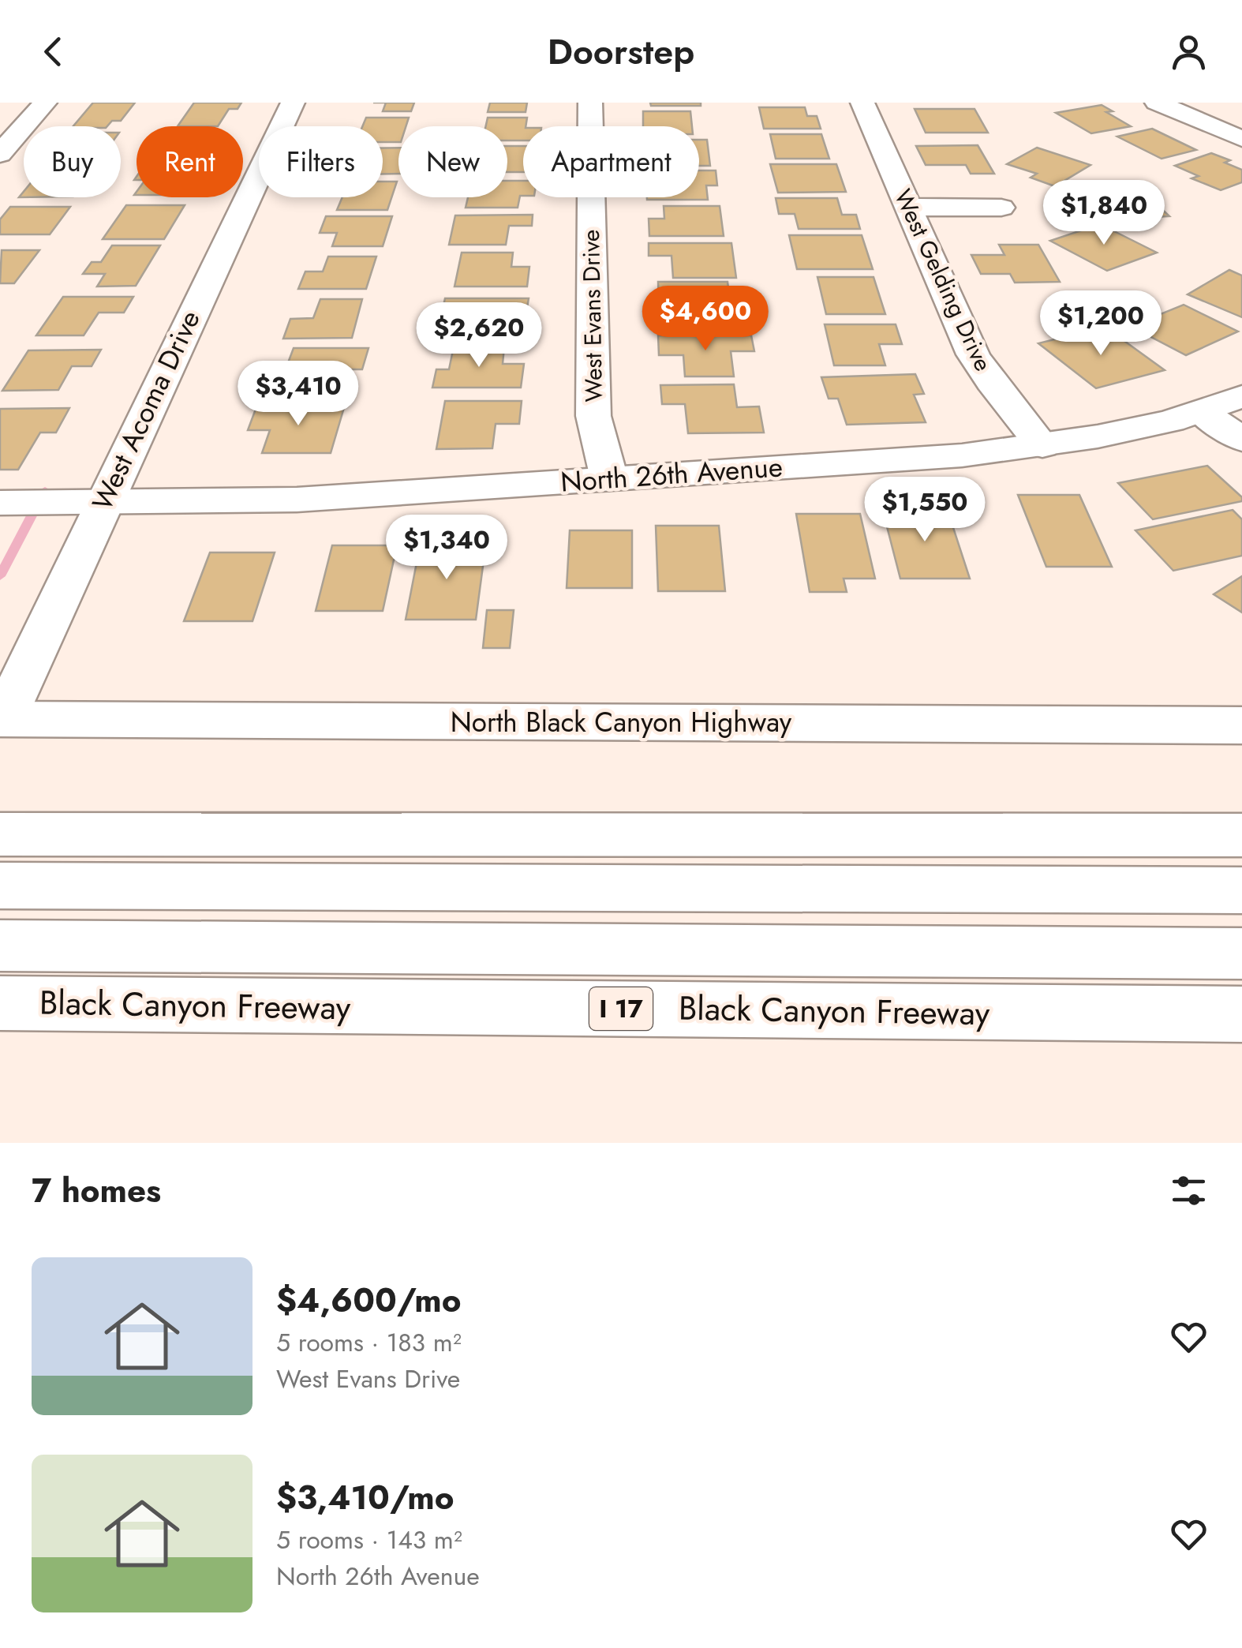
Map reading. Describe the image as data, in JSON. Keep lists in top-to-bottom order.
{
  "streets": {
    "main road": [
      "West Gelding Drive",
      "West Evans Drive",
      "West Acoma Drive",
      "North 26th Avenue",
      "North Black Canyon Highway",
      "Black Canyon Freeway",
      "I 17"
    ]
  },
  "crossings": [
    ["West Gelding Drive", "North 26th Avenue"],
    ["West Evans Drive", "North 26th Avenue"],
    ["West Acoma Drive", "North 26th Avenue"],
    ["West Acoma Drive", "North Black Canyon Highway"]
  ],
  "page": {
    "header": "Doorstep",
    "chip": [
      "Buy",
      "Rent",
      "Filters",
      "New",
      "Apartment"
    ],
    "price": [
      "$1,840",
      "$4,600",
      "$1,200",
      "$2,620",
      "$3,410",
      "$1,550",
      "$1,340"
    ],
    "heading": "7 homes",
    "list": [
      {
        "name": "$4,600/mo",
        "note": "5 rooms · 183 m² · West Evans Drive"
      },
      {
        "name": "$3,410/mo",
        "note": "5 rooms · 143 m² · North 26th Avenue"
      }
    ]
  }
}
